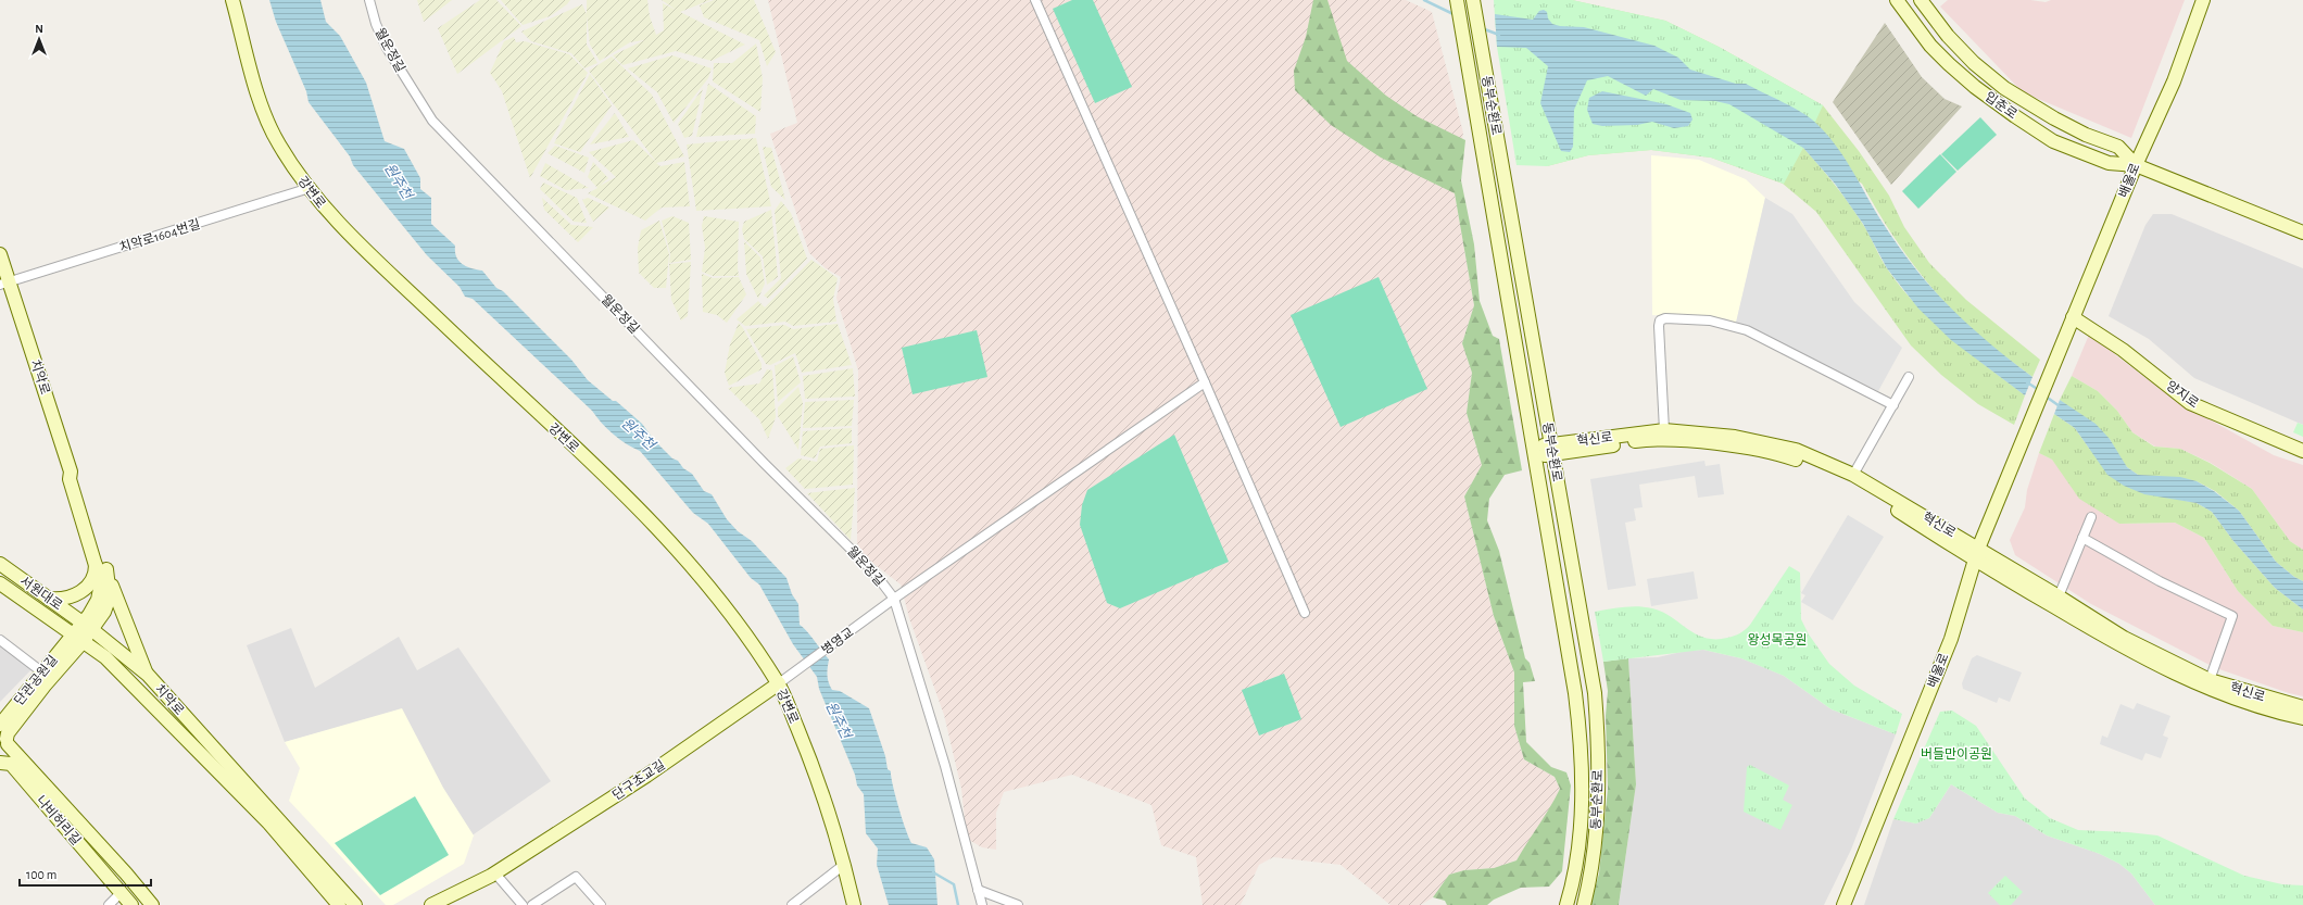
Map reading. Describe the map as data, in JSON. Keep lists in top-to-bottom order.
{
  "streets": {
    "street": [
      "월운정길",
      "동부순환로",
      "입춘로",
      "배울로",
      "강변로",
      "치악로1604번길",
      "치악로",
      "양지로",
      "혁신로",
      "서원대로",
      "병영교",
      "단관공원길",
      "단구초교길",
      "나비허리길"
    ]
  },
  "crossings": [
    ["월운정길", "병영교"],
    ["동부순환로", "혁신로"],
    ["입춘로", "배울로"],
    ["배울로", "양지로"],
    ["배울로", "혁신로"],
    ["강변로", "치악로1604번길"],
    ["강변로", "병영교"],
    ["강변로", "단구초교길"],
    ["치악로1604번길", "치악로"],
    ["치악로", "서원대로"],
    ["치악로", "단관공원길"],
    ["서원대로", "단관공원길"],
    ["병영교", "단구초교길"]
  ],
  "water": ["원주천"],
  "parks": ["왕성목공원", "버들만이공원"],
  "scale_bar": "100 m",
  "north": "top"
}
